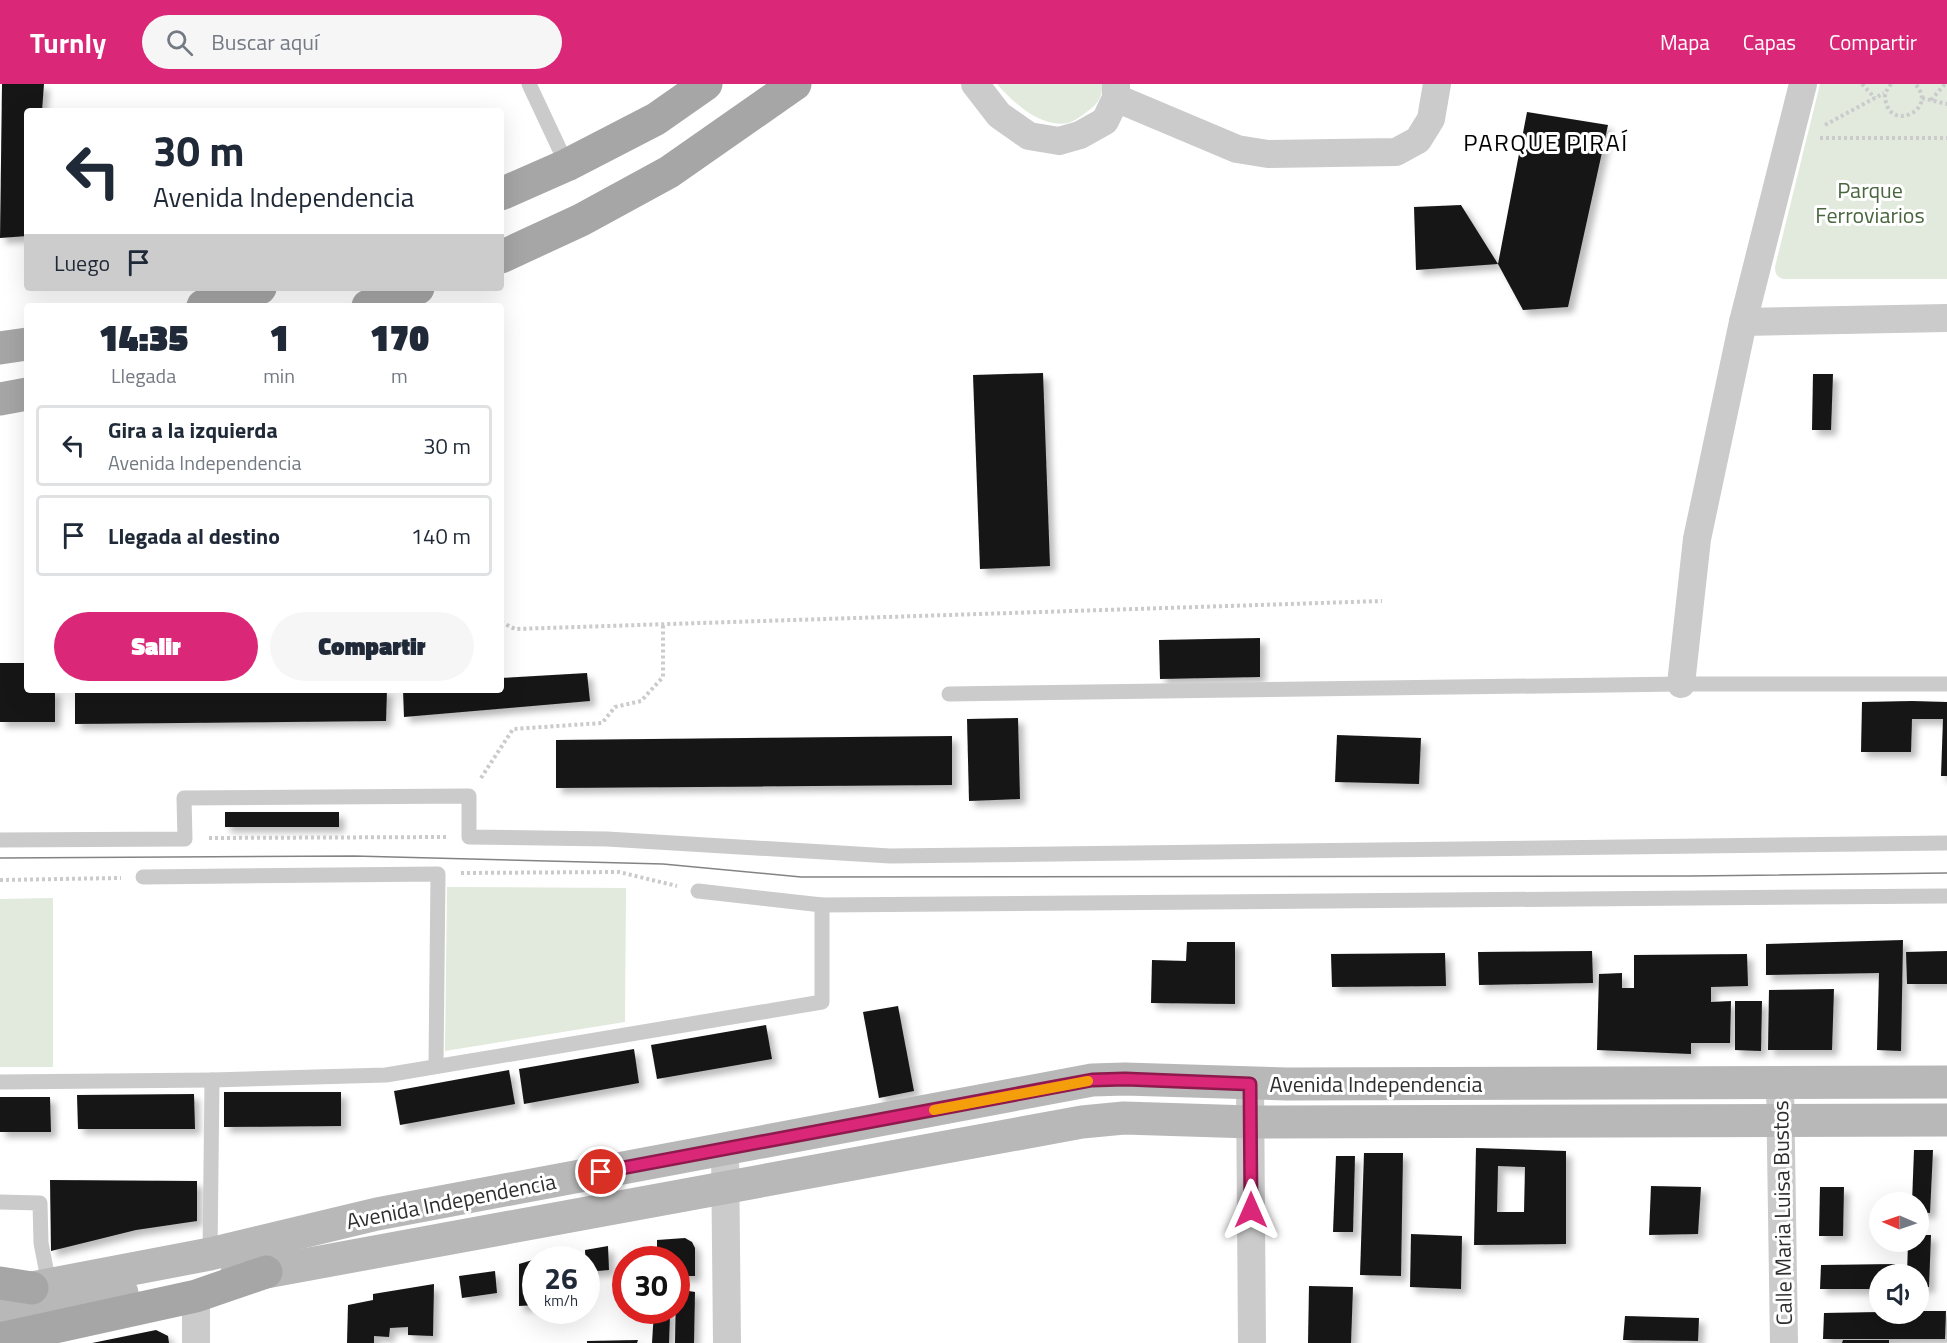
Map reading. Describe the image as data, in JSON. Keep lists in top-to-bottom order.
{
  "streets": {
    "main road": ["Avenida Independencia"],
    "street": ["Calle Maria Luisa Bustos"]
  },
  "crossings": [
    ["Avenida Independencia", "Calle Maria Luisa Bustos"]
  ],
  "districts": ["PARQUE PIRAÍ"],
  "parks": ["Parque Ferroviarios"],
  "north": "left",
  "page": {
    "header": "Turnly",
    "search": "Buscar aquí",
    "nav": ["Mapa", "Capas", "Compartir"],
    "turn": ["30 m", "Avenida Independencia"],
    "then": "Luego",
    "eta": [
      "14:35",
      "Llegada",
      "1",
      "min",
      "170",
      "m"
    ],
    "list": [
      {
        "name": "Gira a la izquierda",
        "note": "Avenida Independencia",
        "value": "30 m"
      },
      {
        "name": "Llegada al destino",
        "value": "140 m"
      }
    ],
    "buttons": ["Salir", "Compartir"],
    "speed": "26 km/h",
    "limit": "30"
  }
}
